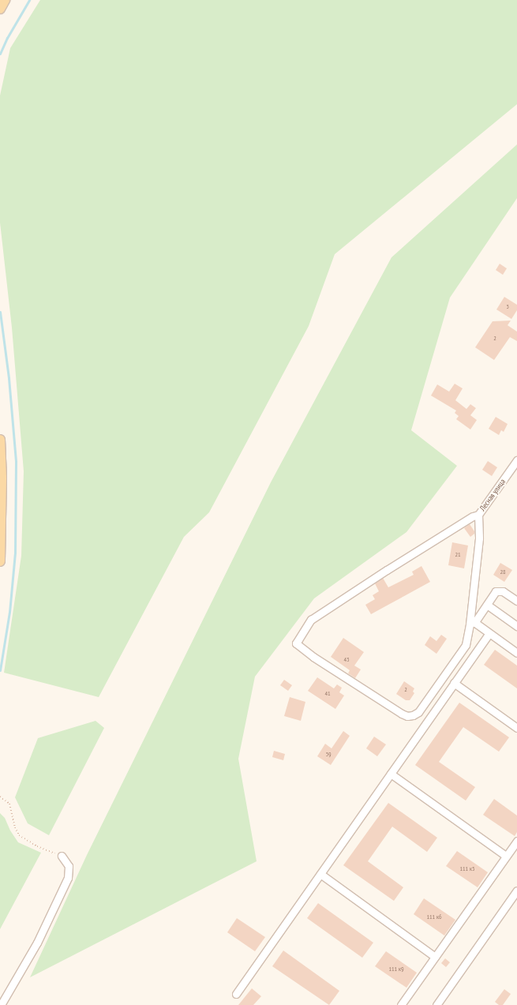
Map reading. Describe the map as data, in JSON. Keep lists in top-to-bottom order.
{
  "streets": {
    "street": ["Лесная улица"]
  },
  "house_numbers": [
    "3",
    "2",
    "21",
    "28",
    "43",
    "2",
    "41",
    "39",
    "111 к5",
    "111 к6",
    "111 к9"
  ]
}
